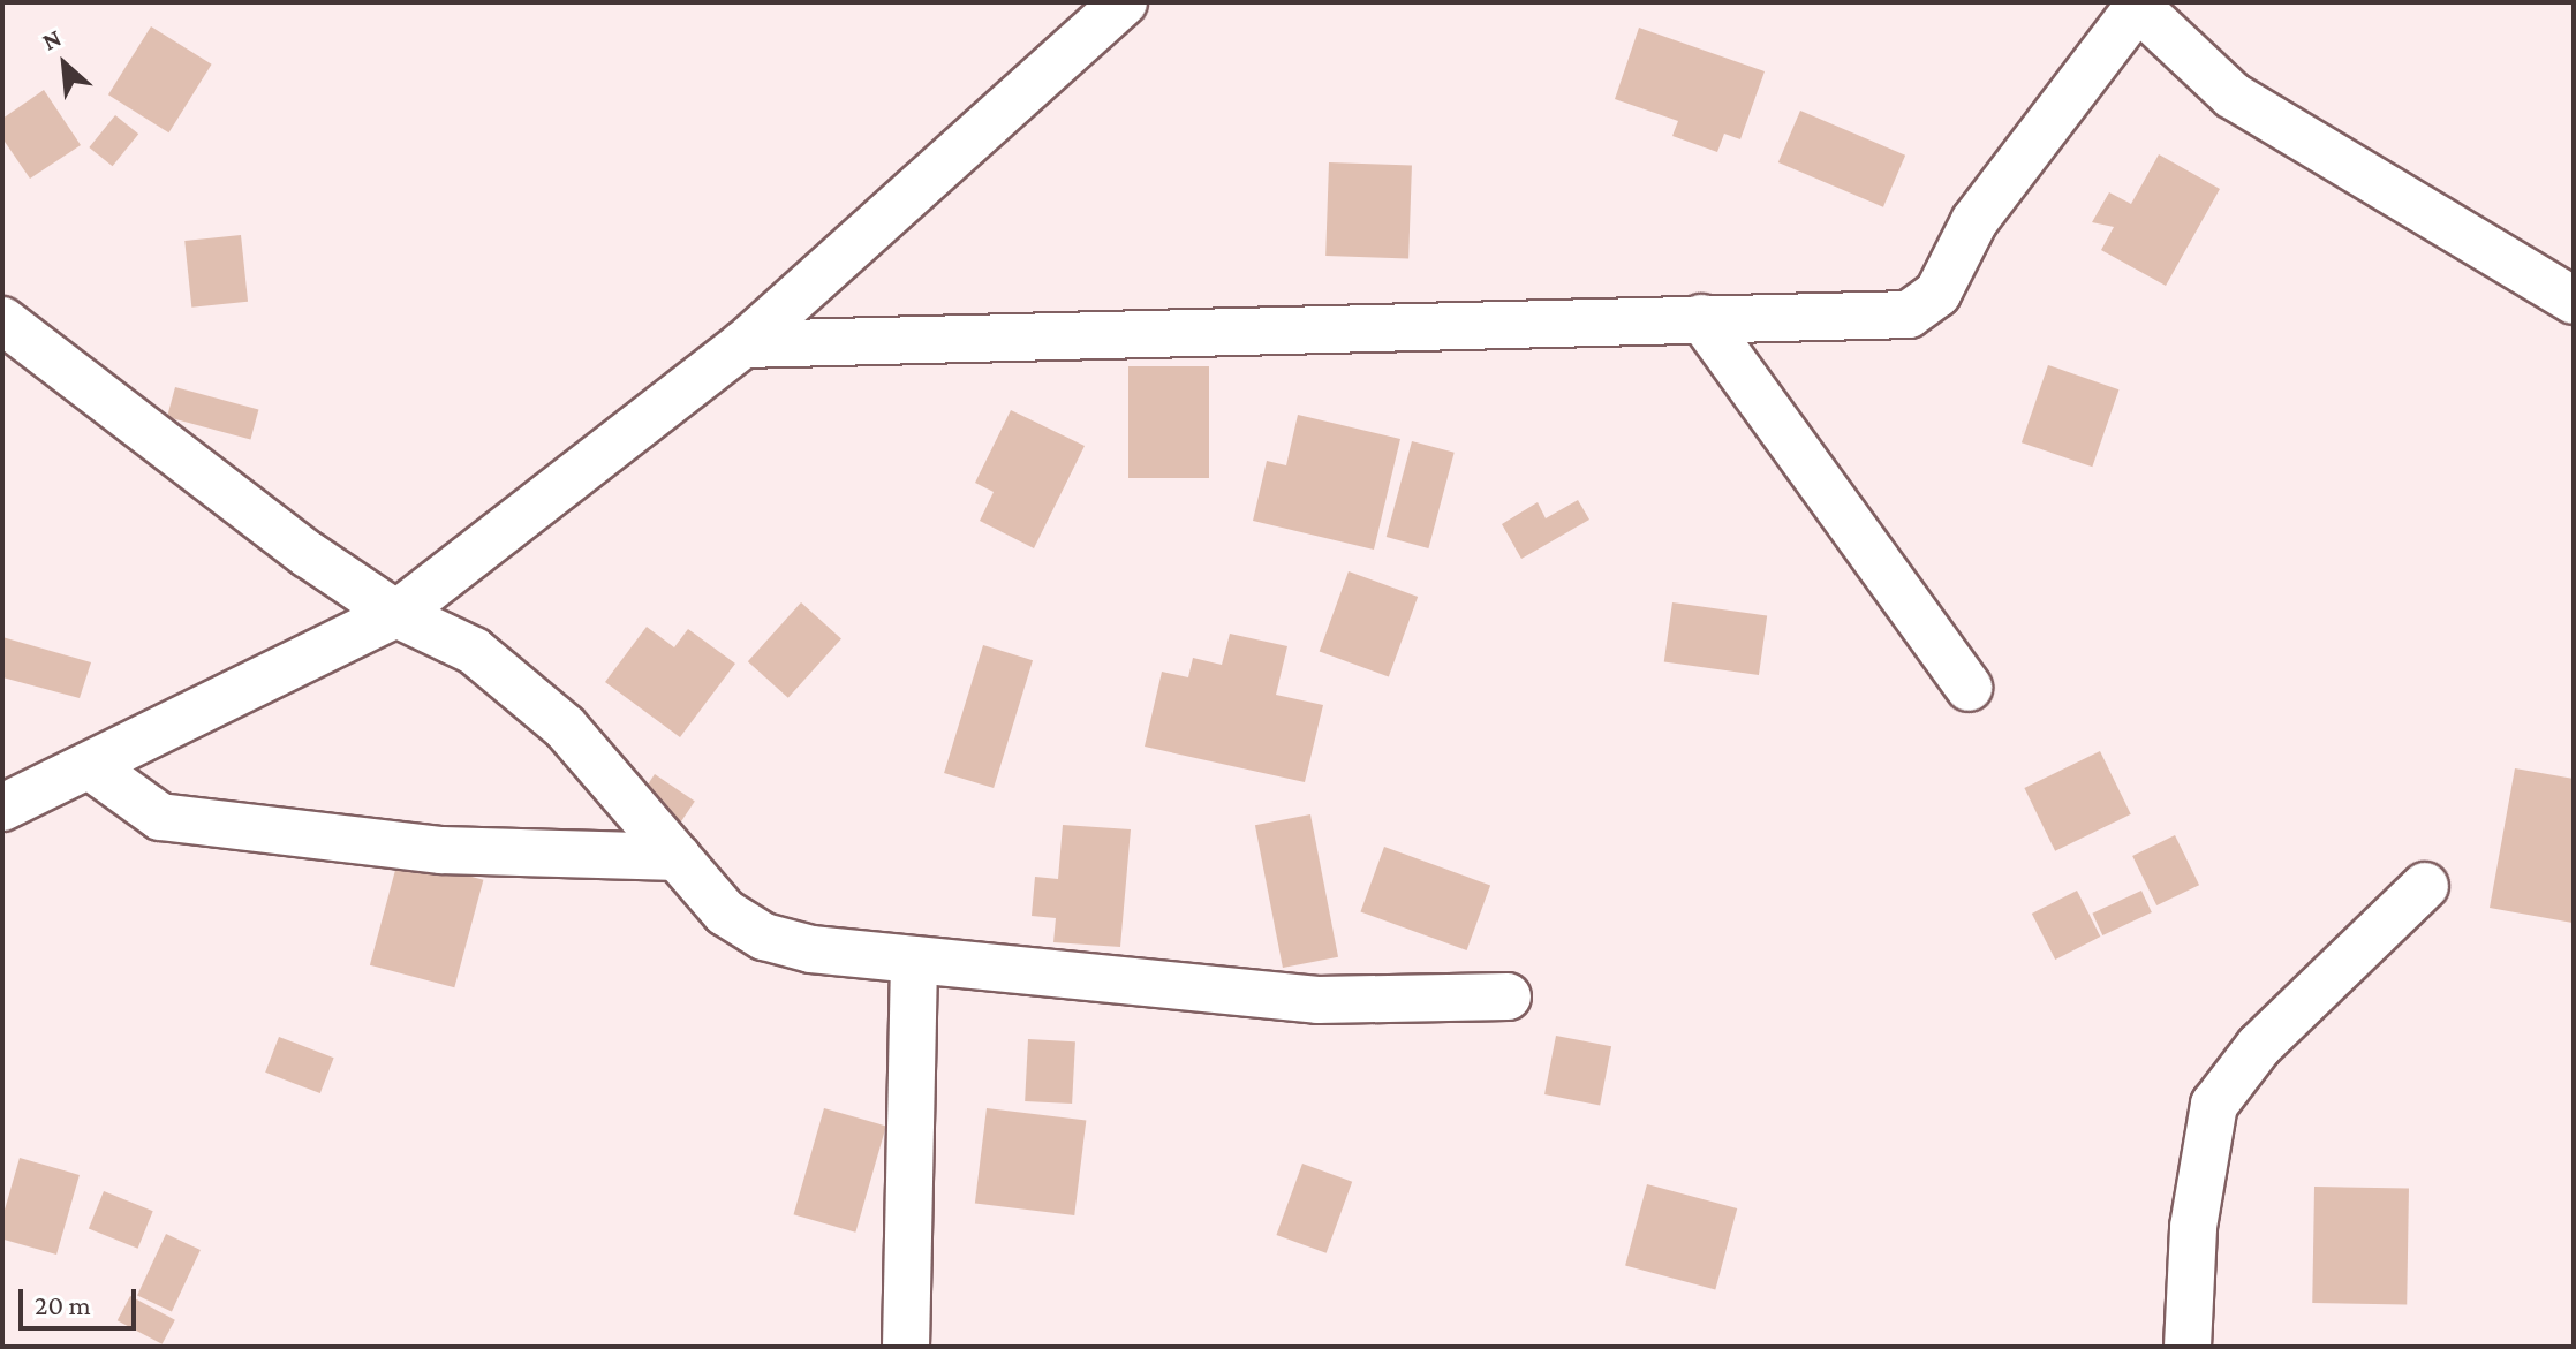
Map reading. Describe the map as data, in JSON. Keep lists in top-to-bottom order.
{
  "scale_bar": "20 m",
  "north": "top left"
}
